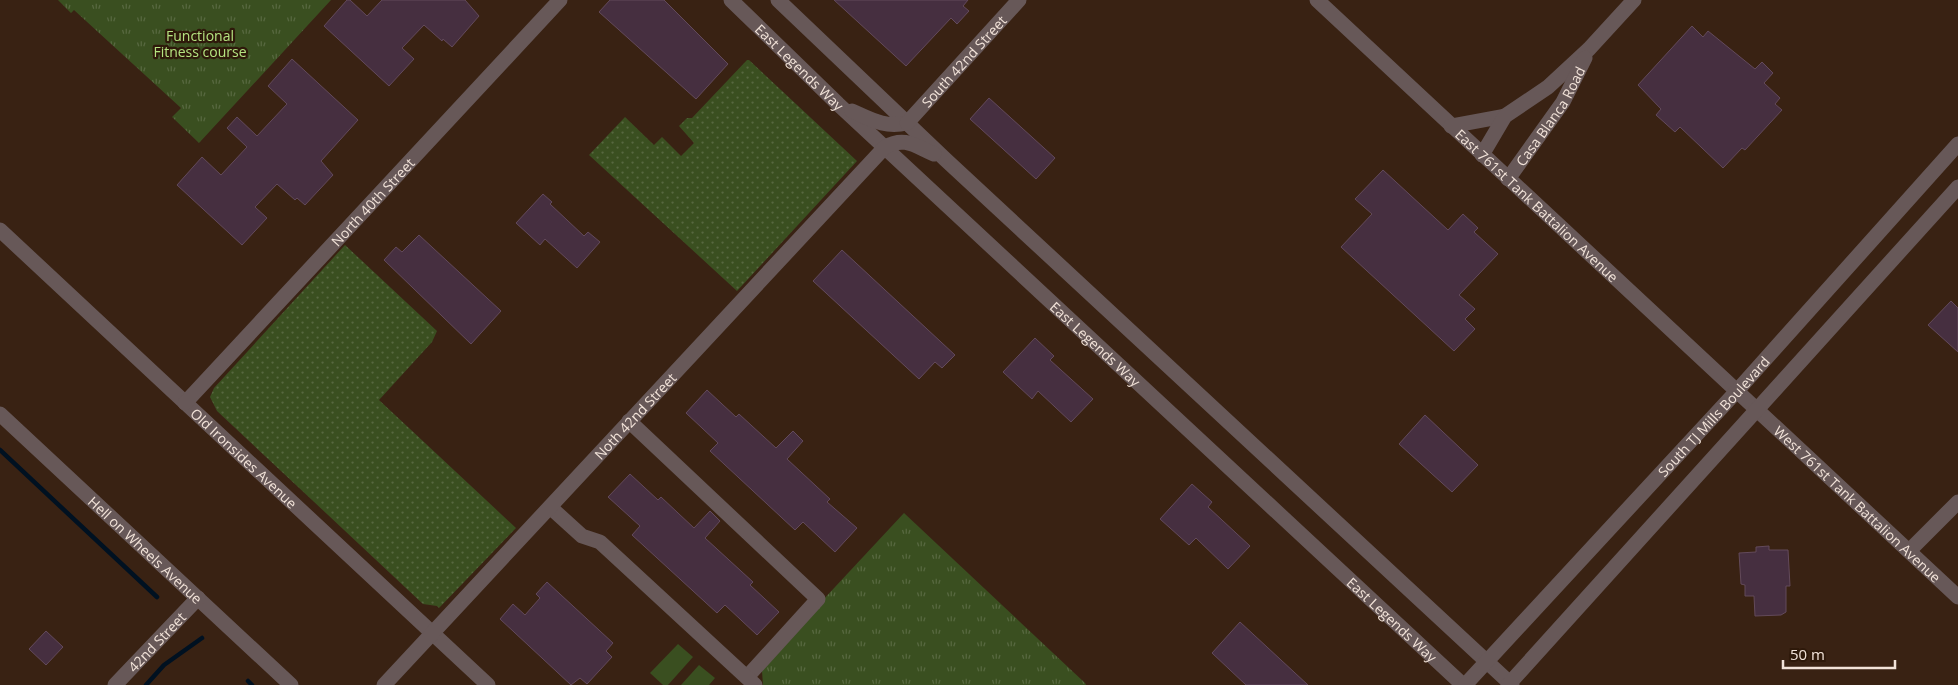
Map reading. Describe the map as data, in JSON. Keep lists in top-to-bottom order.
{
  "streets": {
    "street": [
      "South 42nd Street",
      "East Legends Way",
      "Casa Blanca Road",
      "North 40th Street",
      "East 761st Tank Battalion Avenue",
      "Noth 42nd Street",
      "South TJ Mills Boulevard",
      "Old Ironsides Avenue",
      "West 761st Tank Battalion Avenue",
      "Hell on Wheels Avenue",
      "42nd Street"
    ]
  },
  "crossings": [
    ["East Legends Way", "Noth 42nd Street"],
    ["East Legends Way", "South TJ Mills Boulevard"],
    ["Casa Blanca Road", "East 761st Tank Battalion Avenue"],
    ["North 40th Street", "Old Ironsides Avenue"],
    ["East 761st Tank Battalion Avenue", "South TJ Mills Boulevard"],
    ["East 761st Tank Battalion Avenue", "West 761st Tank Battalion Avenue"],
    ["Noth 42nd Street", "Old Ironsides Avenue"],
    ["South TJ Mills Boulevard", "West 761st Tank Battalion Avenue"],
    ["Hell on Wheels Avenue", "42nd Street"]
  ],
  "parks": ["Functional Fitness course"],
  "scale_bar": "50 m"
}
